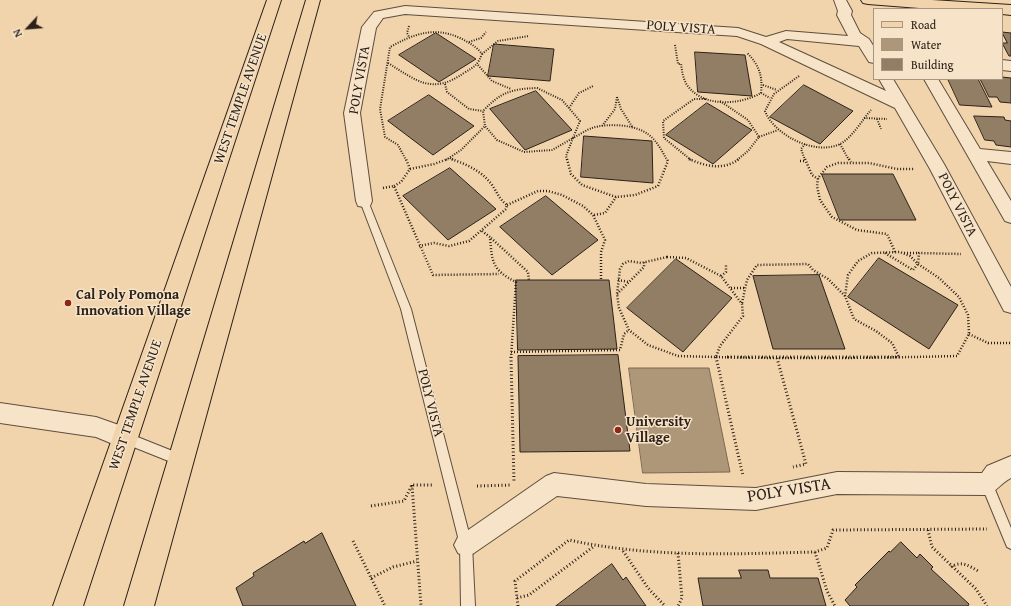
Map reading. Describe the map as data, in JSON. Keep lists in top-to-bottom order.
{
  "streets": {
    "main road": ["WEST TEMPLE AVENUE"],
    "street": ["POLY VISTA"]
  },
  "places": ["Cal Poly Pomona Innovation Village", "University Village"],
  "legend": ["Road", "Water", "Building"],
  "north": "bottom left"
}
